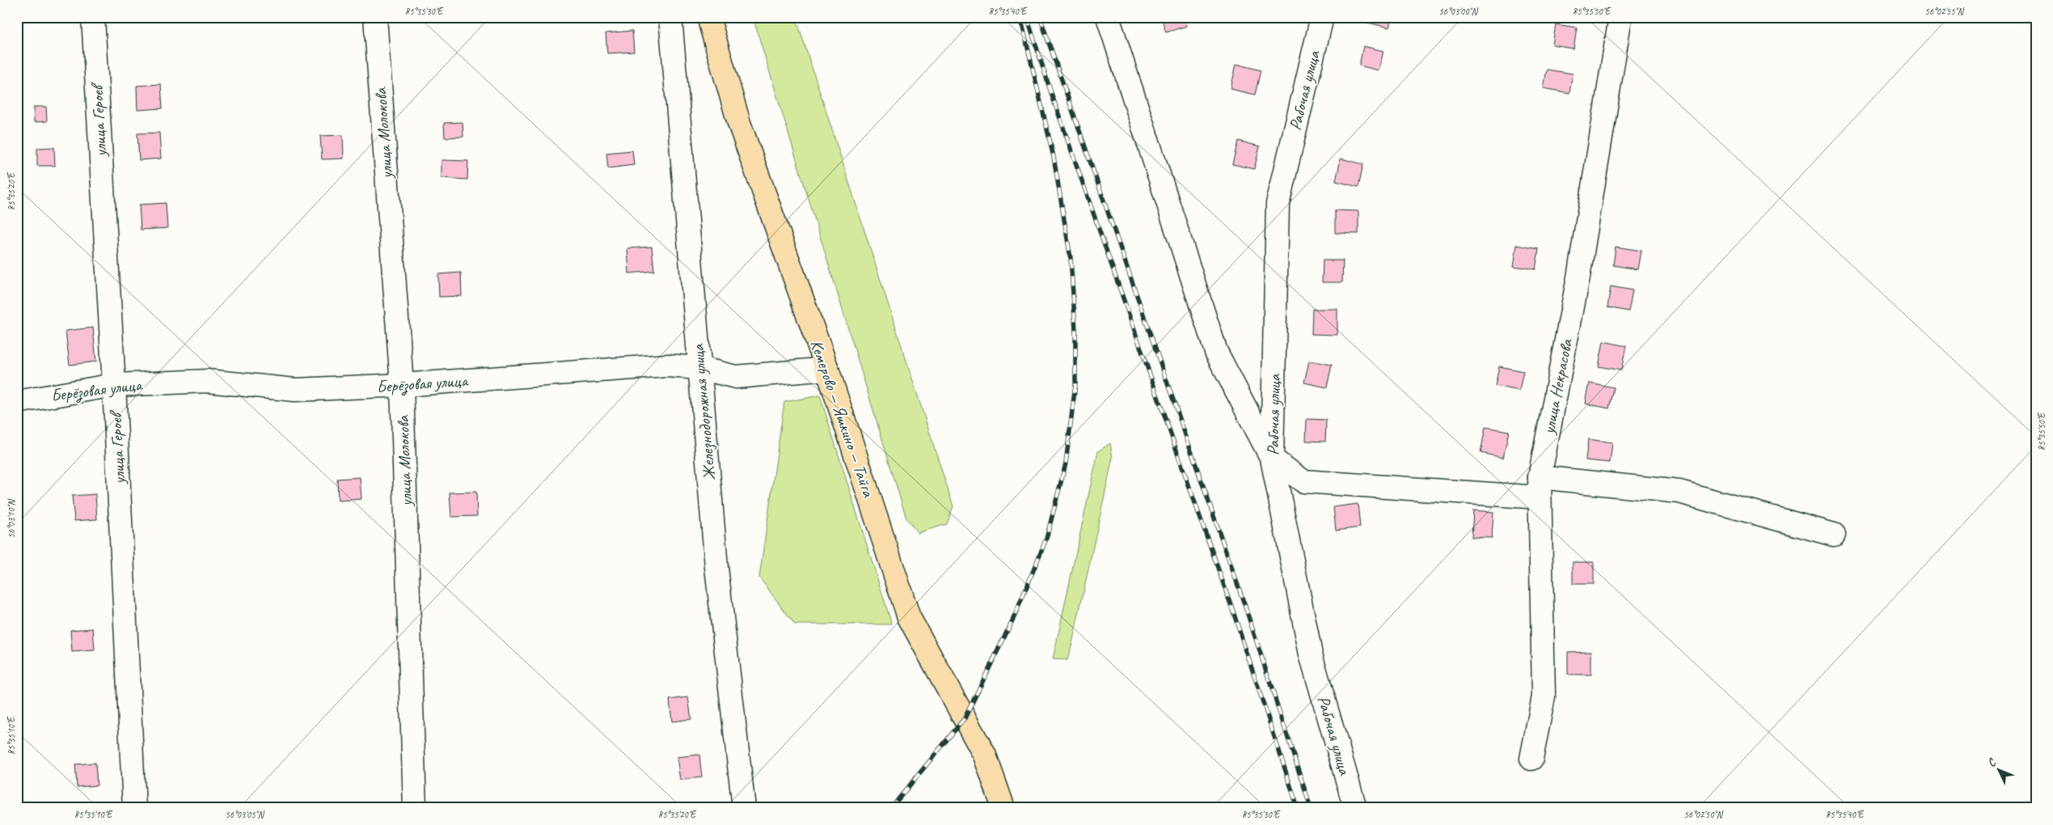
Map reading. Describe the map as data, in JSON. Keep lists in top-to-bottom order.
{
  "streets": {
    "main road": ["Кемерово — Яшкино — Тайга"],
    "street": [
      "Рабочая улица",
      "улица Героев",
      "улица Молокова",
      "Берёзовая улица",
      "улица Некрасова",
      "Железнодорожная улица"
    ]
  },
  "crossings": [
    ["улица Героев", "Берёзовая улица"],
    ["улица Молокова", "Берёзовая улица"],
    ["Берёзовая улица", "Железнодорожная улица"],
    ["Берёзовая улица", "Кемерово — Яшкино — Тайга"]
  ],
  "north": "top left",
  "coordinates": [
    "85°35'30\"E",
    "85°35'40\"E",
    "56°03'00\"N",
    "85°35'50\"E",
    "56°02'55\"N",
    "85°35'20\"E",
    "56°03'10\"N",
    "85°35'10\"E",
    "56°03'05\"N",
    "56°02'50\"N"
  ]
}
